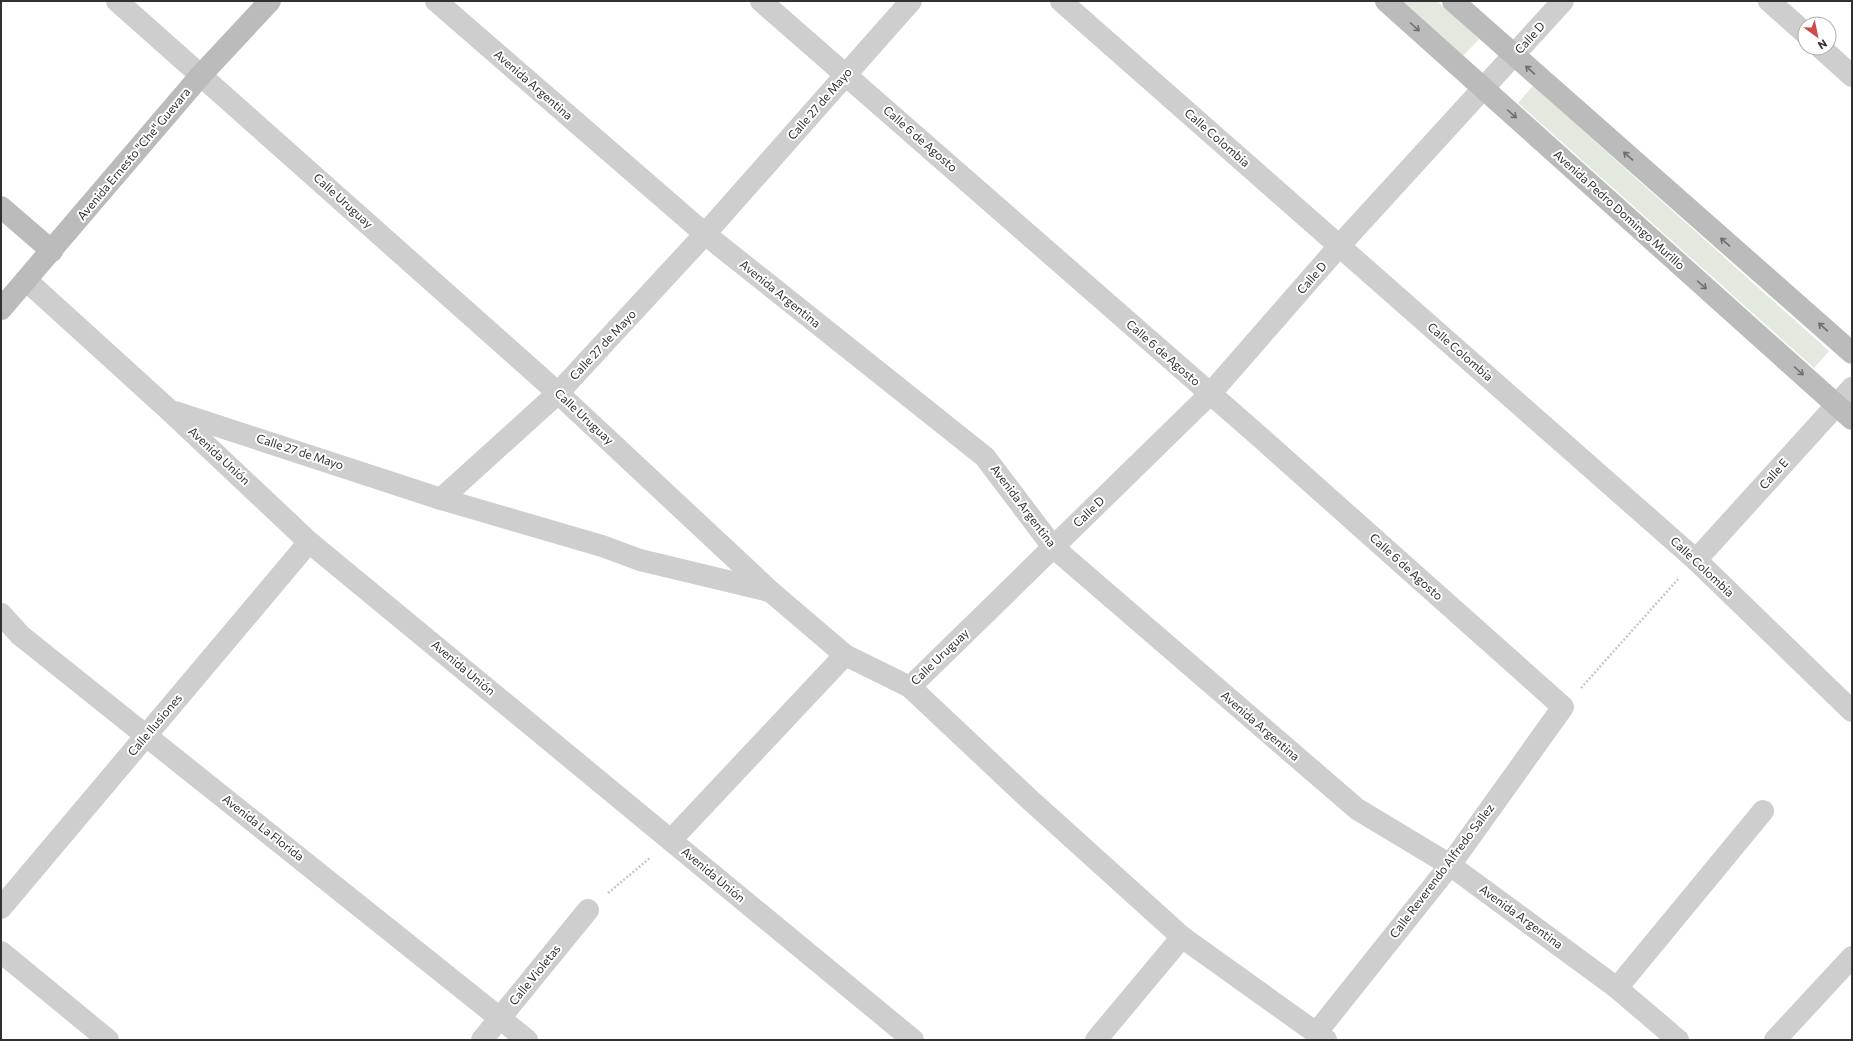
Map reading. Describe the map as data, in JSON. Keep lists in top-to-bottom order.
{
  "streets": {
    "main road": ["Avenida Ernesto \"Che\" Guevara", "Avenida Pedro Domingo Murillo"],
    "street": [
      "Calle D",
      "Avenida Argentina",
      "Calle 27 de Mayo",
      "Calle Colombia",
      "Calle 6 de Agosto",
      "Calle Uruguay",
      "Avenida Unión",
      "Calle E",
      "Calle Ilusiones",
      "Avenida La Florida",
      "Calle Reverendo Alfredo Sallez",
      "Calle Violetas"
    ]
  },
  "crossings": [
    ["Calle D", "Avenida Argentina"],
    ["Calle D", "Calle Colombia"],
    ["Calle D", "Calle 6 de Agosto"],
    ["Calle D", "Calle Uruguay"],
    ["Calle D", "Avenida Pedro Domingo Murillo"],
    ["Avenida Argentina", "Calle 27 de Mayo"],
    ["Avenida Argentina", "Calle Uruguay"],
    ["Avenida Argentina", "Calle Reverendo Alfredo Sallez"],
    ["Calle 27 de Mayo", "Calle 6 de Agosto"],
    ["Calle 27 de Mayo", "Calle Uruguay"],
    ["Calle 27 de Mayo", "Avenida Unión"],
    ["Calle Colombia", "Calle E"],
    ["Calle 6 de Agosto", "Calle Reverendo Alfredo Sallez"],
    ["Avenida Ernesto \"Che\" Guevara", "Calle Uruguay"],
    ["Avenida Ernesto \"Che\" Guevara", "Avenida Unión"],
    ["Avenida Pedro Domingo Murillo", "Calle E"],
    ["Avenida Unión", "Calle Ilusiones"],
    ["Calle Ilusiones", "Avenida La Florida"],
    ["Avenida La Florida", "Calle Violetas"]
  ],
  "north": "bottom right"
}
